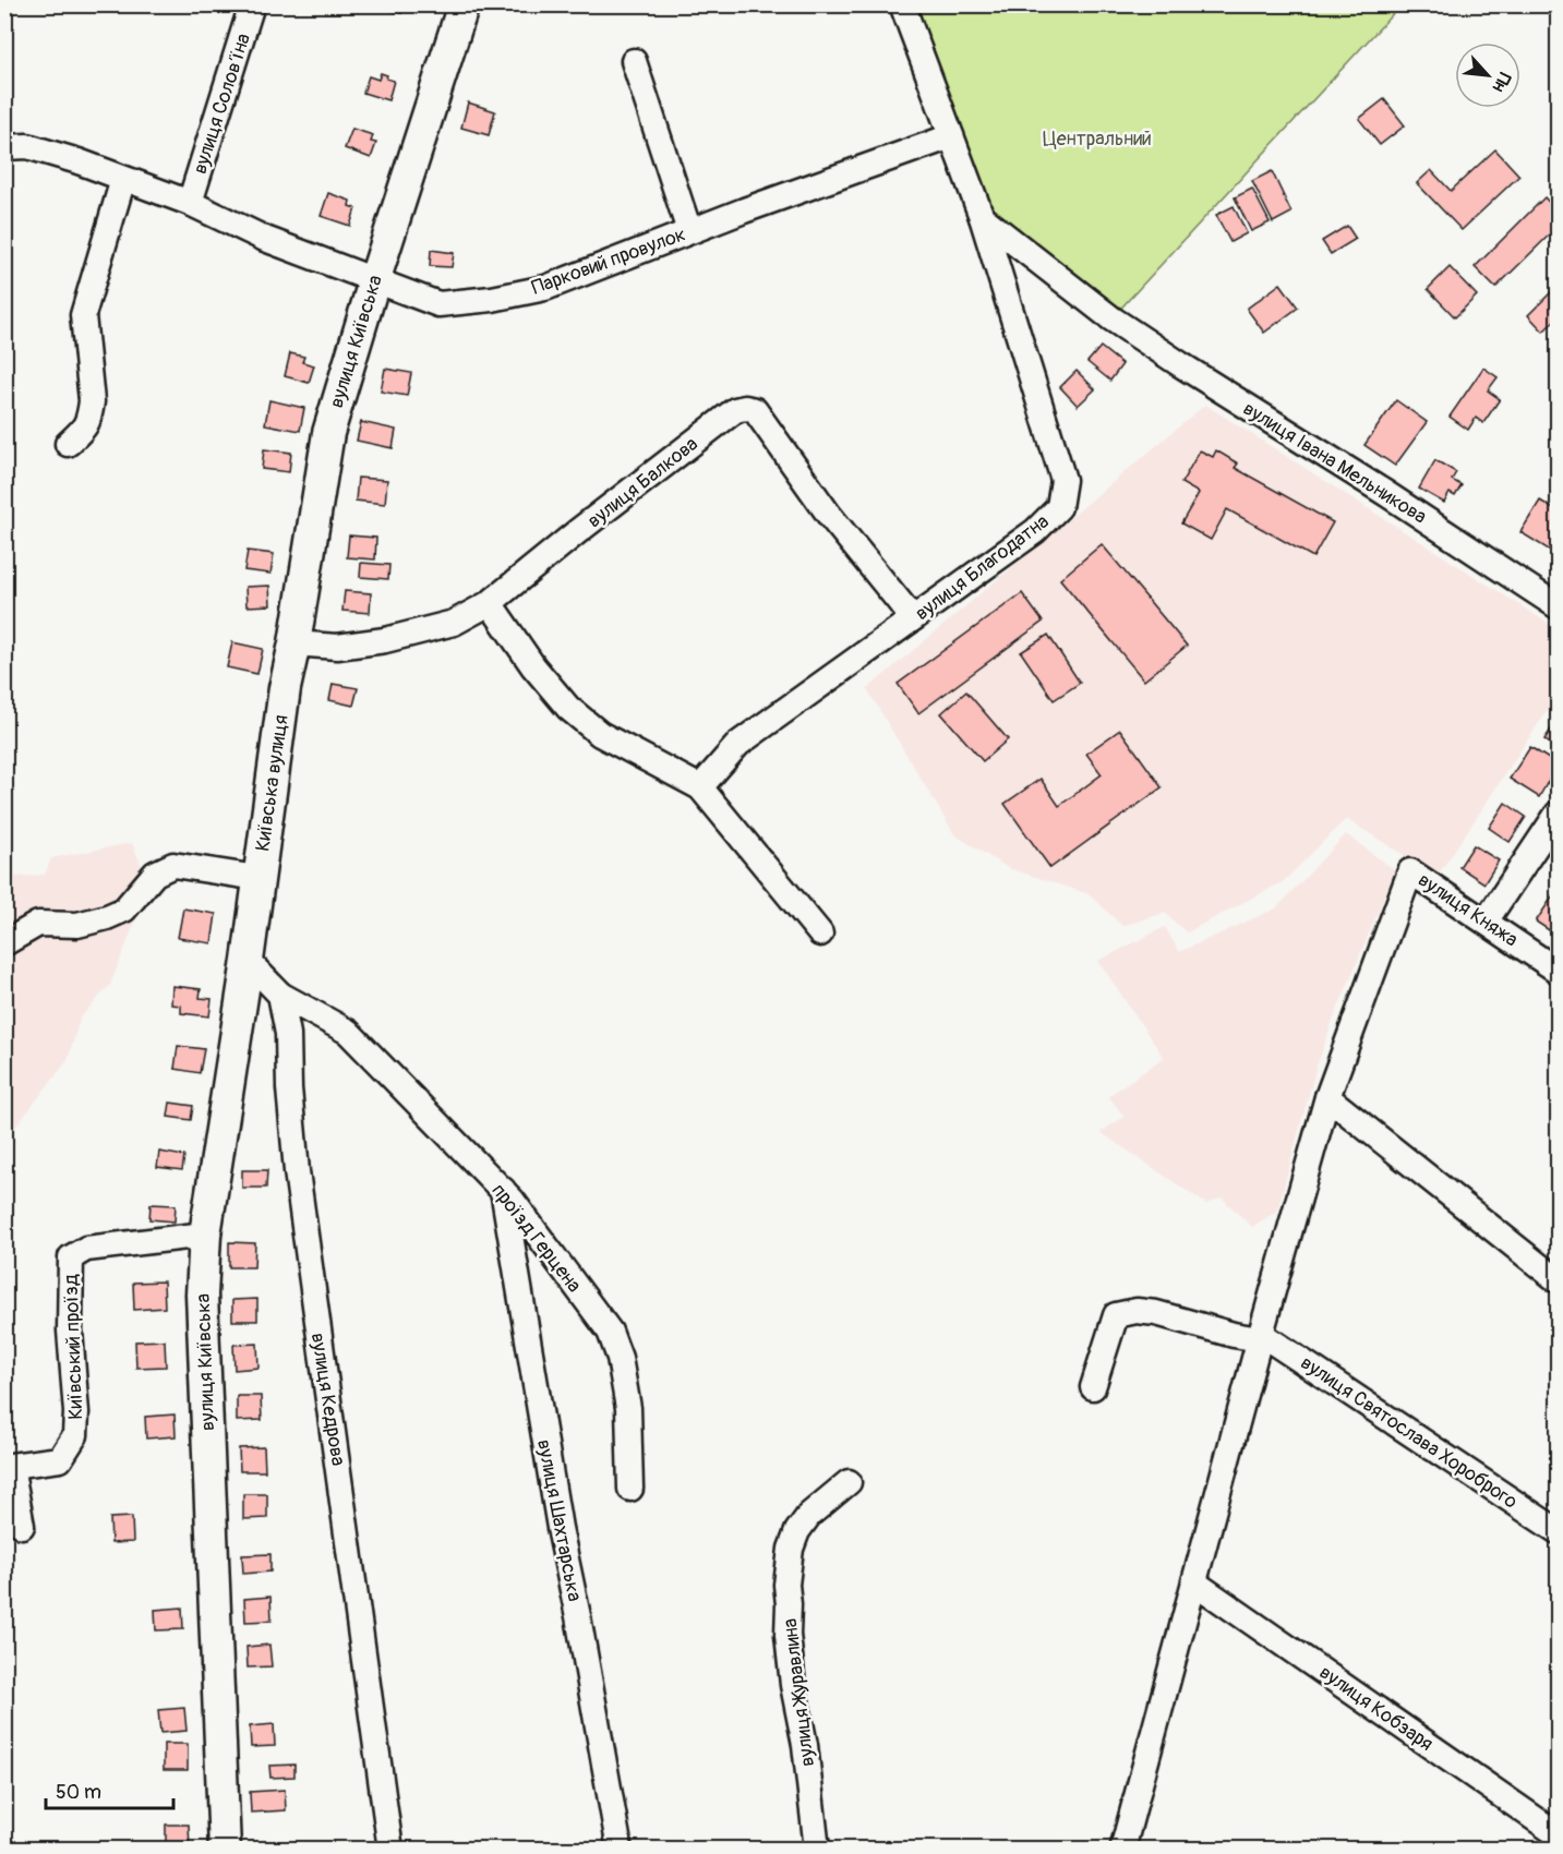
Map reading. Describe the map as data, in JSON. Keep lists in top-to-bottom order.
{
  "streets": {
    "main road": ["вулиця Київська", "Київська вулиця"],
    "street": [
      "вулиця Соловʼїна",
      "Парковий провулок",
      "вулиця Івана Мельникова",
      "вулиця Балкова",
      "вулиця Благодатна",
      "вулиця Княжа",
      "проїзд Герцена",
      "Київський проїзд",
      "вулиця Кедрова",
      "вулиця Святослава Хороброго",
      "вулиця Шахтарська",
      "вулиця Журавлина",
      "вулиця Кобзаря"
    ]
  },
  "crossings": [
    ["вулиця Соловʼїна", "Парковий провулок"],
    ["Парковий провулок", "вулиця Київська"],
    ["Парковий провулок", "вулиця Благодатна"],
    ["вулиця Київська", "вулиця Балкова"],
    ["вулиця Київська", "Київська вулиця"],
    ["вулиця Київська", "Київський проїзд"],
    ["вулиця Івана Мельникова", "вулиця Благодатна"],
    ["вулиця Балкова", "вулиця Благодатна"],
    ["проїзд Герцена", "вулиця Кедрова"],
    ["проїзд Герцена", "вулиця Шахтарська"]
  ],
  "parks": ["Центральний"],
  "scale_bar": "50 m",
  "north": "bottom right"
}
